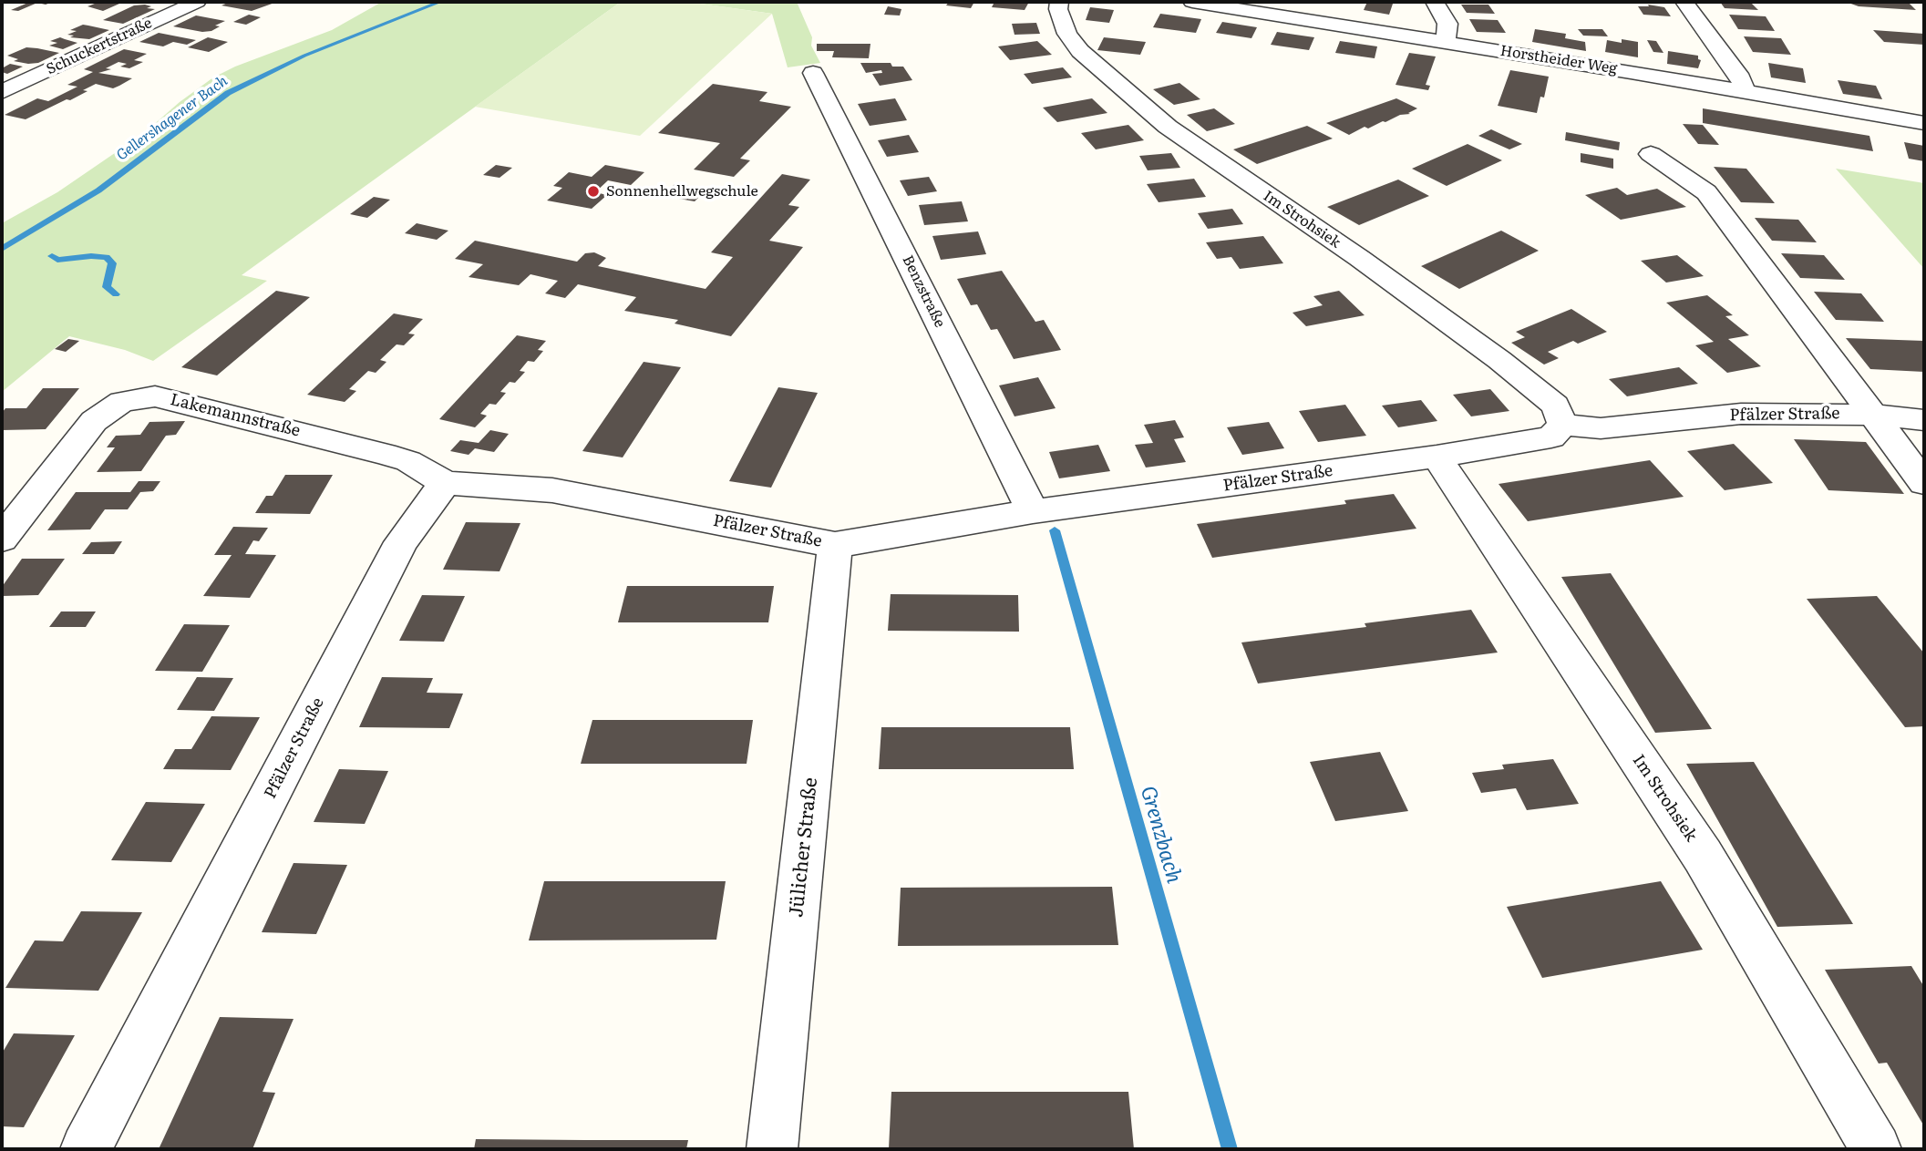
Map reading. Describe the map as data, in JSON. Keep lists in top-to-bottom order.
{
  "streets": {
    "street": [
      "Schuckertstraße",
      "Horstheider Weg",
      "Im Strohsiek",
      "Benzstraße",
      "Pfälzer Straße",
      "Lakemannstraße",
      "Jülicher Straße"
    ]
  },
  "crossings": [
    ["Im Strohsiek", "Pfälzer Straße"],
    ["Benzstraße", "Pfälzer Straße"],
    ["Pfälzer Straße", "Lakemannstraße"],
    ["Pfälzer Straße", "Jülicher Straße"]
  ],
  "water": ["Gellershagener Bach", "Grenzbach"],
  "places": ["Sonnenhellwegschule"]
}
